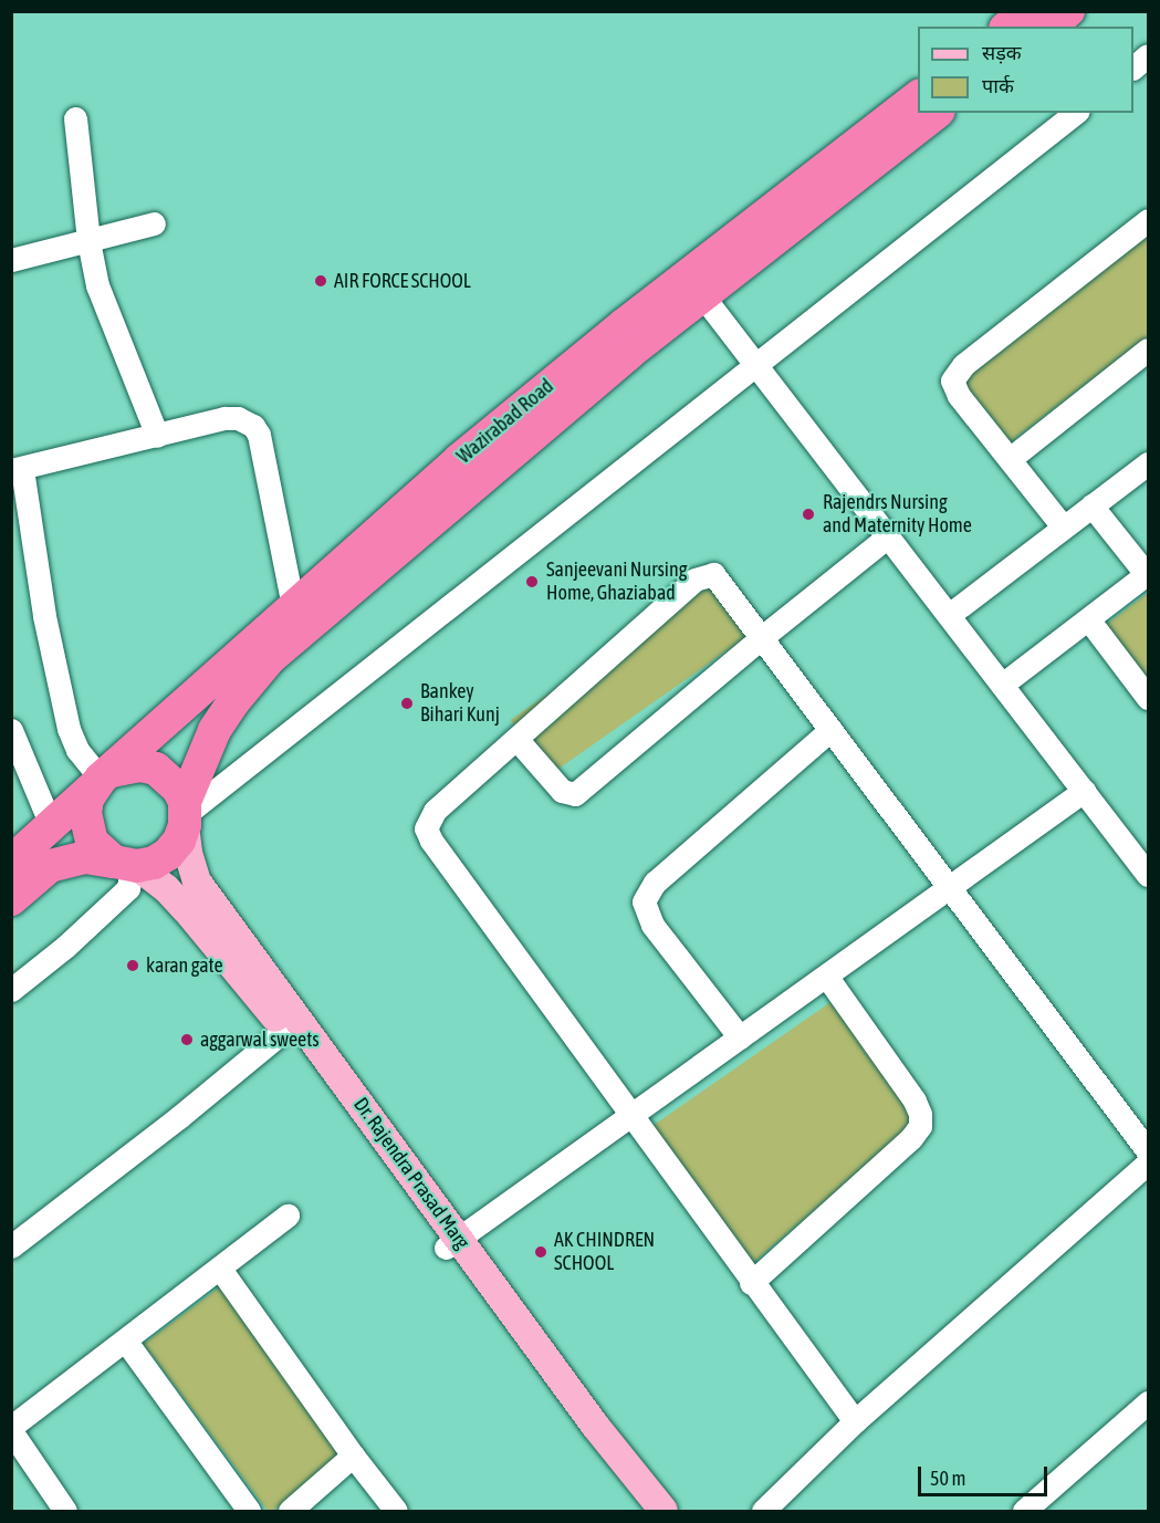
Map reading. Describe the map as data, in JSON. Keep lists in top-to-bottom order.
{
  "streets": {
    "highway": ["Wazirabad Road"],
    "main road": ["Dr. Rajendra Prasad Marg"]
  },
  "crossings": [
    ["Wazirabad Road", "Dr. Rajendra Prasad Marg"]
  ],
  "places": [
    "AIR FORCE SCHOOL",
    "Rajendrs Nursing and Maternity Home",
    "Sanjeevani Nursing Home, Ghaziabad",
    "Bankey Bihari Kunj",
    "karan gate",
    "aggarwal sweets",
    "AK CHINDREN SCHOOL"
  ],
  "legend": ["सड़क", "पार्क"],
  "scale_bar": "50 m"
}
